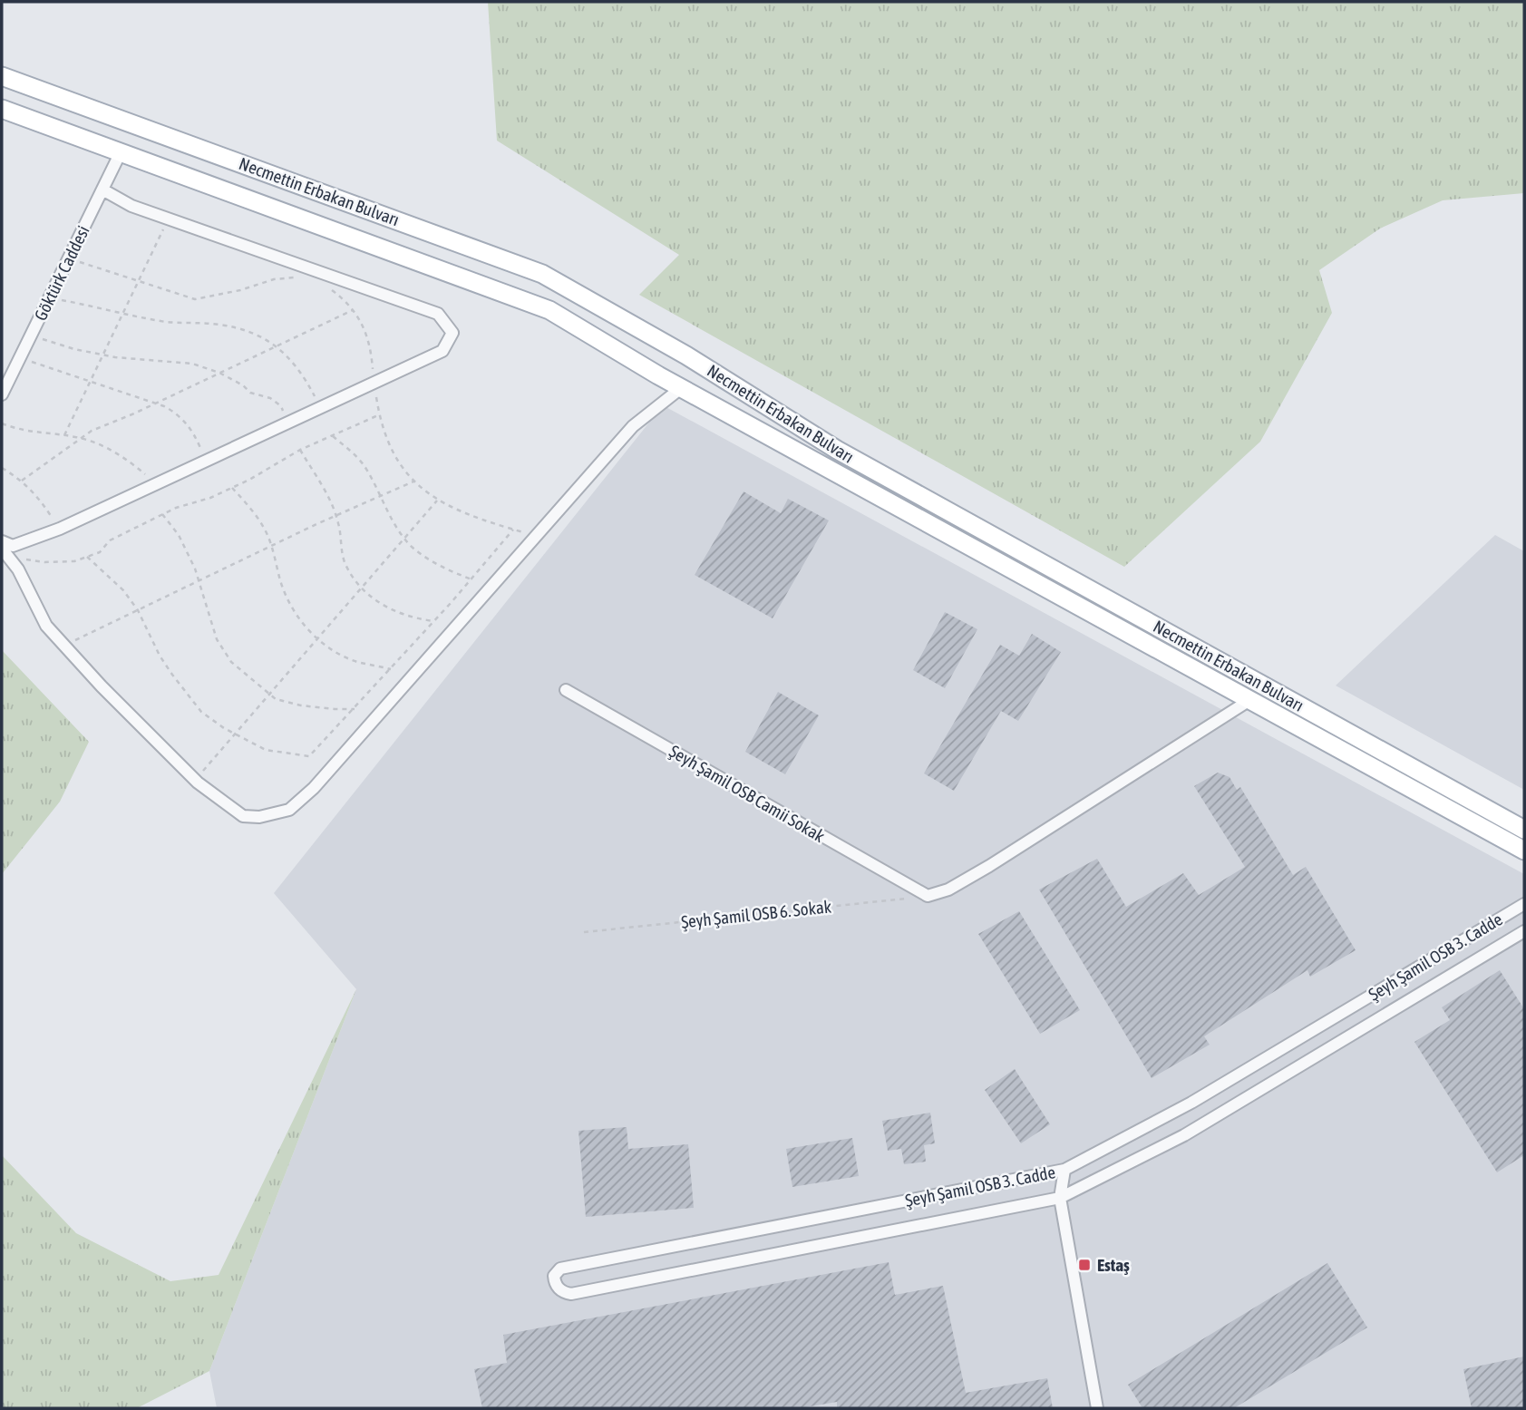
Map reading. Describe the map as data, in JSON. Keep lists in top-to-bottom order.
{
  "streets": {
    "main road": ["Necmettin Erbakan Bulvarı"],
    "street": ["Göktürk Caddesi", "Şeyh Şamil OSB Camii Sokak", "Şeyh Şamil OSB 3. Cadde"],
    "path": ["Şeyh Şamil OSB 6. Sokak"]
  },
  "crossings": [
    ["Necmettin Erbakan Bulvarı", "Göktürk Caddesi"],
    ["Şeyh Şamil OSB Camii Sokak", "Şeyh Şamil OSB 6. Sokak"]
  ],
  "places": {
    "transit": ["Estaş"]
  }
}
